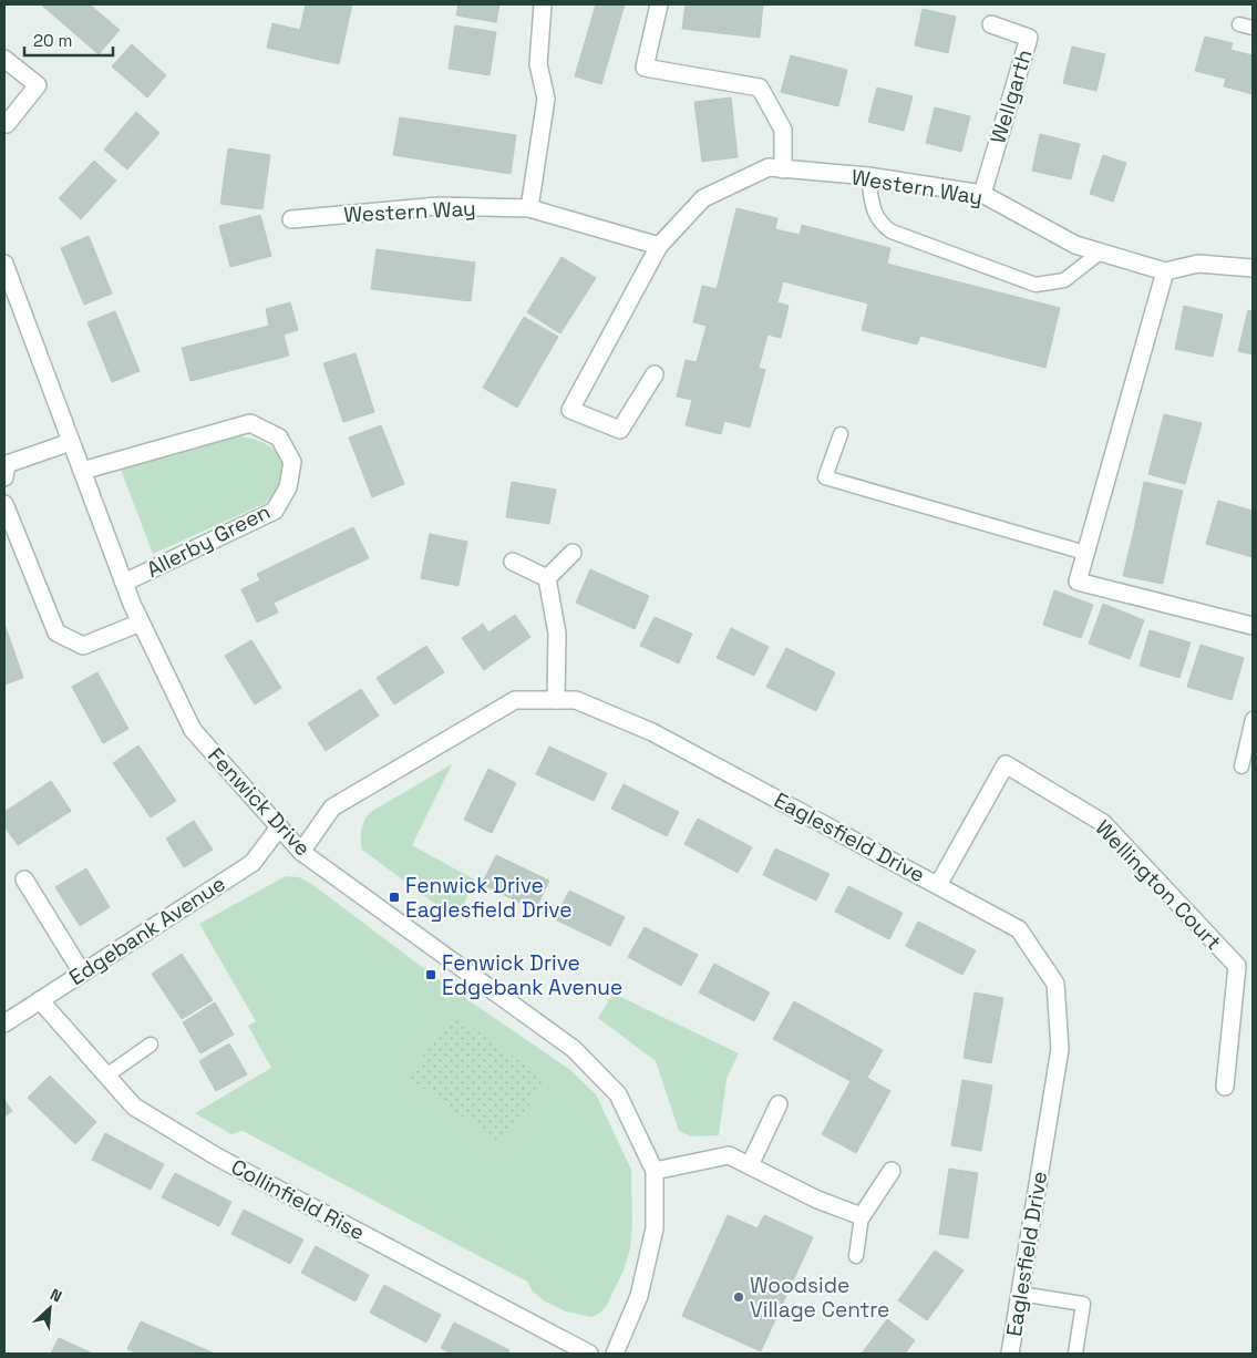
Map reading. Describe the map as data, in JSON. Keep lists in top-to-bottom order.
{
  "streets": {
    "street": [
      "Wellgarth",
      "Western Way",
      "Allerby Green",
      "Fenwick Drive",
      "Eaglesfield Drive",
      "Wellington Court",
      "Edgebank Avenue",
      "Collinfield Rise"
    ]
  },
  "crossings": [
    ["Wellgarth", "Western Way"],
    ["Allerby Green", "Fenwick Drive"],
    ["Fenwick Drive", "Eaglesfield Drive"],
    ["Fenwick Drive", "Edgebank Avenue"],
    ["Eaglesfield Drive", "Wellington Court"],
    ["Edgebank Avenue", "Collinfield Rise"]
  ],
  "places": {
    "transit": ["Fenwick Drive Eaglesfield Drive", "Fenwick Drive Edgebank Avenue"],
    "other": ["Woodside Village Centre"]
  },
  "scale_bar": "20 m",
  "north": "top right"
}
